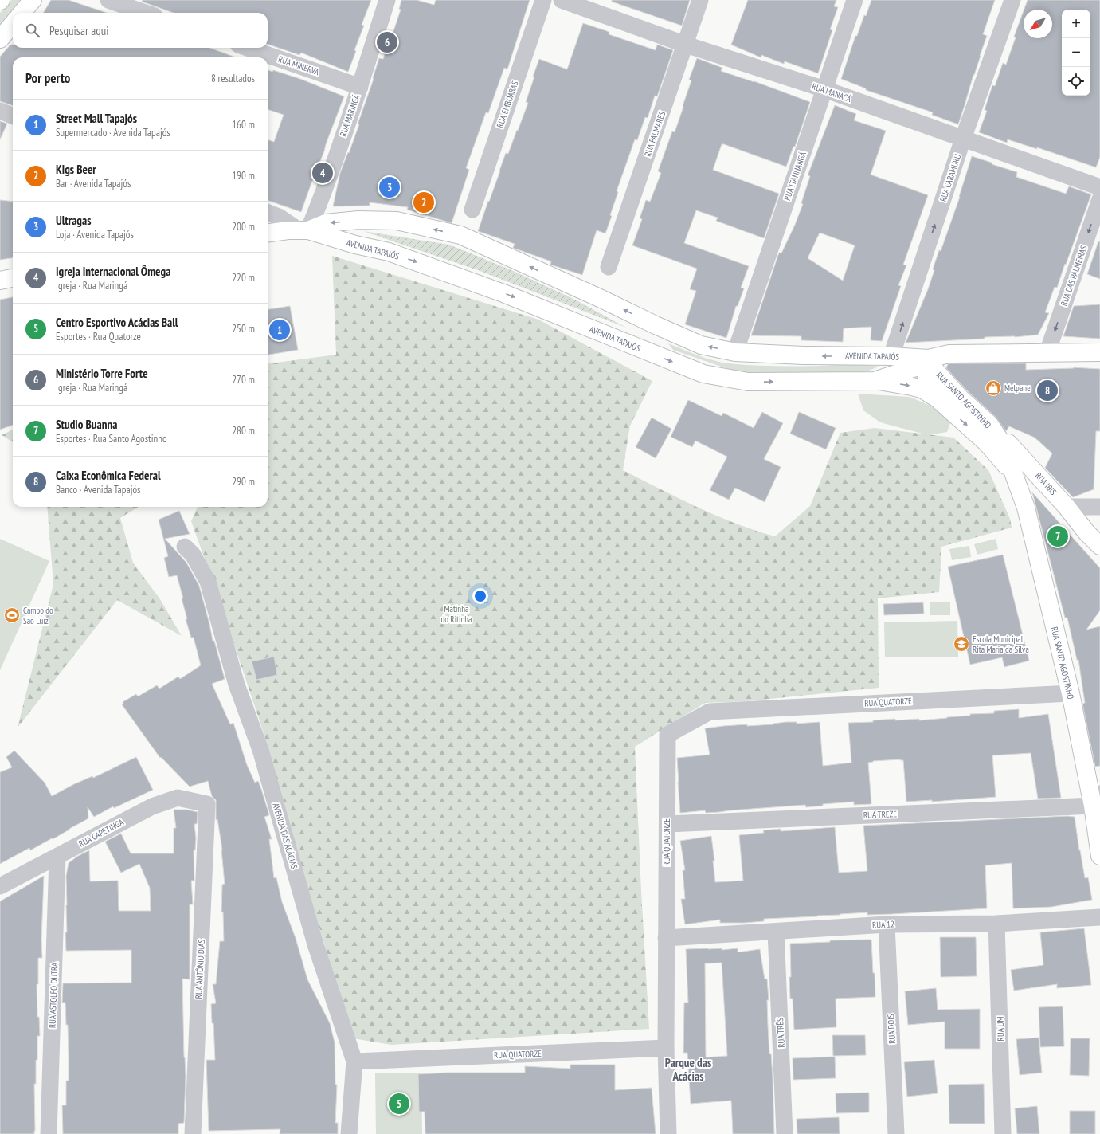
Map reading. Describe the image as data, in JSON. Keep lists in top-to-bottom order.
{
  "streets": {
    "main road": ["AVENIDA TAPAJÓS", "RUA SANTO AGOSTINHO", "RUA IBIS"],
    "street": [
      "RUA MINERVA",
      "RUA MANACÁ",
      "RUA EMBOABAS",
      "RUA MARINGÁ",
      "RUA PALMARES",
      "RUA ITANHANGÁ",
      "RUA CARAMURU",
      "RUA DAS PALMEIRAS",
      "RUA QUATORZE",
      "RUA TREZE",
      "RUA CAPETINGA",
      "AVENIDA DAS ACÁCIAS",
      "RUA 12",
      "RUA ANTÔNIO DIAS",
      "RUA ASTOLFO DUTRA",
      "RUA DOIS",
      "RUA UM",
      "RUA TRÊS"
    ]
  },
  "crossings": [
    ["RUA MINERVA", "RUA MARINGÁ"],
    ["RUA MANACÁ", "RUA PALMARES"],
    ["RUA MANACÁ", "RUA ITANHANGÁ"],
    ["RUA MANACÁ", "RUA CARAMURU"],
    ["RUA MARINGÁ", "AVENIDA TAPAJÓS"],
    ["RUA ITANHANGÁ", "AVENIDA TAPAJÓS"],
    ["RUA CARAMURU", "AVENIDA TAPAJÓS"],
    ["AVENIDA TAPAJÓS", "RUA DAS PALMEIRAS"],
    ["AVENIDA TAPAJÓS", "RUA SANTO AGOSTINHO"],
    ["RUA SANTO AGOSTINHO", "RUA IBIS"],
    ["RUA SANTO AGOSTINHO", "RUA QUATORZE"],
    ["RUA SANTO AGOSTINHO", "RUA TREZE"],
    ["RUA QUATORZE", "RUA TREZE"],
    ["RUA QUATORZE", "AVENIDA DAS ACÁCIAS"],
    ["RUA QUATORZE", "RUA 12"],
    ["RUA CAPETINGA", "RUA ANTÔNIO DIAS"],
    ["RUA CAPETINGA", "RUA ASTOLFO DUTRA"],
    ["RUA 12", "RUA DOIS"],
    ["RUA 12", "RUA UM"],
    ["RUA 12", "RUA TRÊS"]
  ],
  "one_way": ["RUA CARAMURU", "RUA DAS PALMEIRAS"],
  "districts": ["Parque das Acácias"],
  "parks": ["Matinha do Ritinha"],
  "places": {
    "shop": ["Melpane"],
    "sports": ["Campo do São Luiz"],
    "school or university": ["Escola Municipal Rita Maria da Silva"]
  },
  "north": "bottom left",
  "page": {
    "map_buttons": ["+", "−"],
    "search": "Pesquisar aqui",
    "pins": [
      "6",
      "4",
      "3",
      "2",
      "1",
      "8",
      "7",
      "5"
    ],
    "heading": ["Por perto", "8 resultados"],
    "list": [
      {
        "mark": "1",
        "name": "Street Mall Tapajós",
        "note": "Supermercado · Avenida Tapajós",
        "value": "160 m"
      },
      {
        "mark": "2",
        "name": "Kigs Beer",
        "note": "Bar · Avenida Tapajós",
        "value": "190 m"
      },
      {
        "mark": "3",
        "name": "Ultragas",
        "note": "Loja · Avenida Tapajós",
        "value": "200 m"
      },
      {
        "mark": "4",
        "name": "Igreja Internacional Ômega",
        "note": "Igreja · Rua Maringá",
        "value": "220 m"
      },
      {
        "mark": "5",
        "name": "Centro Esportivo Acácias Ball",
        "note": "Esportes · Rua Quatorze",
        "value": "250 m"
      },
      {
        "mark": "6",
        "name": "Ministério Torre Forte",
        "note": "Igreja · Rua Maringá",
        "value": "270 m"
      },
      {
        "mark": "7",
        "name": "Studio Buanna",
        "note": "Esportes · Rua Santo Agostinho",
        "value": "280 m"
      },
      {
        "mark": "8",
        "name": "Caixa Econômica Federal",
        "note": "Banco · Avenida Tapajós",
        "value": "290 m"
      }
    ]
  }
}
